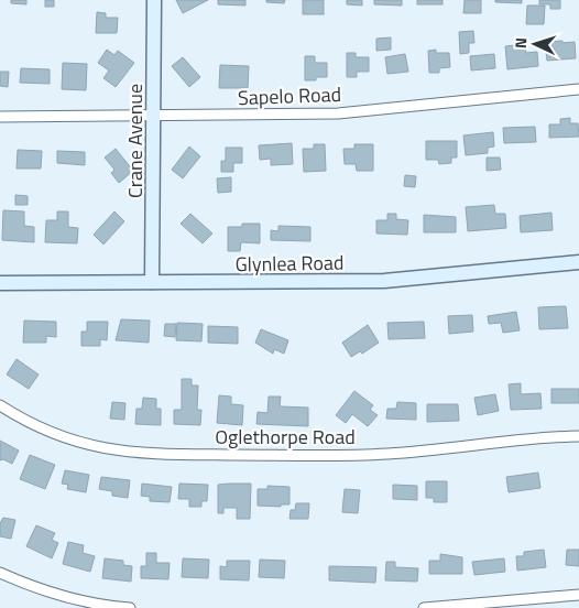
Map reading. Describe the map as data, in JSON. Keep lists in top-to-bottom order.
{
  "streets": {
    "street": [
      "Sapelo Road",
      "Crane Avenue",
      "Glynlea Road",
      "Oglethorpe Road"
    ]
  },
  "crossings": [
    ["Sapelo Road", "Crane Avenue"],
    ["Crane Avenue", "Glynlea Road"]
  ],
  "north": "left"
}
